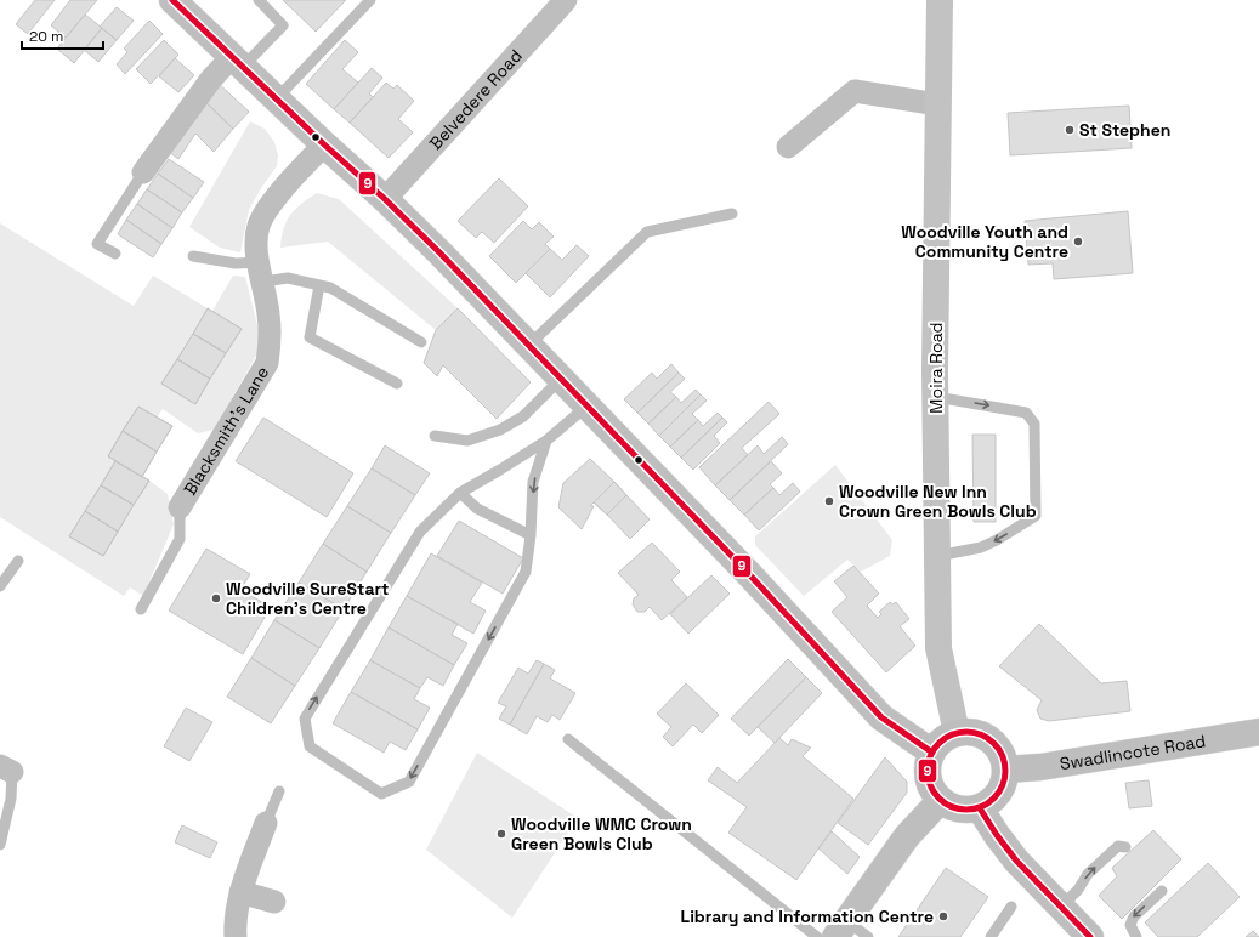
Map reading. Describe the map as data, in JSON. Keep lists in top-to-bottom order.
{
  "streets": {
    "main road": ["Swadlincote Road"],
    "street": ["Belvedere Road", "Moira Road", "Blacksmith's Lane"]
  },
  "crossings": [
    ["Moira Road", "Swadlincote Road"]
  ],
  "places": [
    "St Stephen",
    "Woodville Youth and Community Centre",
    "Woodville New Inn Crown Green Bowls Club",
    "Woodville SureStart Children's Centre",
    "Woodville WMC Crown Green Bowls Club",
    "Library and Information Centre"
  ],
  "lines": ["transit line 9"],
  "scale_bar": "20 m"
}
